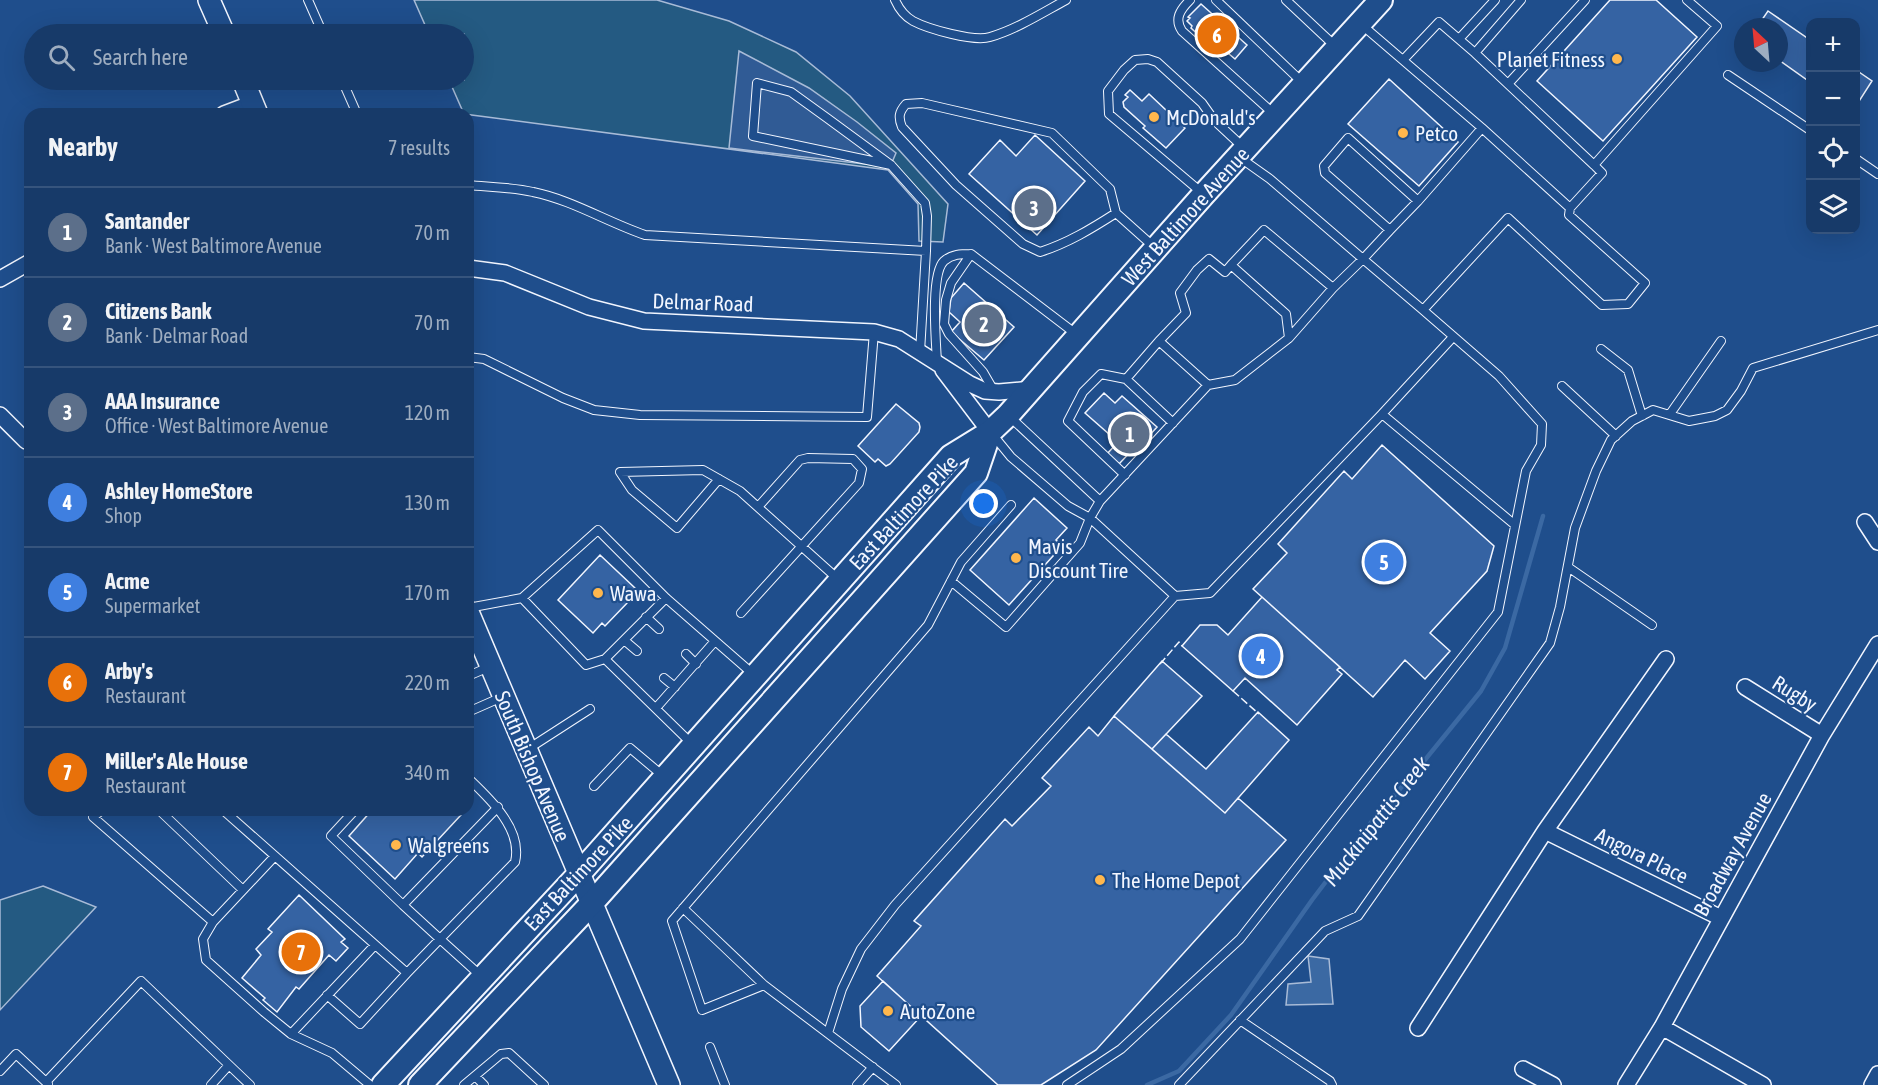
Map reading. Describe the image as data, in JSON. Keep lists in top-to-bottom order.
{
  "streets": {
    "main road": ["West Baltimore Avenue", "East Baltimore Pike", "South Bishop Avenue"],
    "street": [
      "Delmar Road",
      "Rugby",
      "Broadway Avenue",
      "Angora Place"
    ]
  },
  "crossings": [
    ["West Baltimore Avenue", "Delmar Road"],
    ["West Baltimore Avenue", "East Baltimore Pike"],
    ["Delmar Road", "East Baltimore Pike"],
    ["East Baltimore Pike", "South Bishop Avenue"],
    ["Rugby", "Broadway Avenue"],
    ["Broadway Avenue", "Angora Place"]
  ],
  "water": ["Muckinipattis Creek"],
  "places": [
    "Planet Fitness",
    "McDonald's",
    "Petco",
    "Mavis Discount Tire",
    "Wawa",
    "Walgreens",
    "The Home Depot",
    "AutoZone"
  ],
  "north": "top left",
  "page": {
    "pins": [
      "6",
      "3",
      "2",
      "1",
      "5",
      "4",
      "7"
    ],
    "map_buttons": ["+", "−"],
    "search": "Search here",
    "heading": ["Nearby", "7 results"],
    "list": [
      {
        "mark": "1",
        "name": "Santander",
        "note": "Bank · West Baltimore Avenue",
        "value": "70 m"
      },
      {
        "mark": "2",
        "name": "Citizens Bank",
        "note": "Bank · Delmar Road",
        "value": "70 m"
      },
      {
        "mark": "3",
        "name": "AAA Insurance",
        "note": "Office · West Baltimore Avenue",
        "value": "120 m"
      },
      {
        "mark": "4",
        "name": "Ashley HomeStore",
        "note": "Shop",
        "value": "130 m"
      },
      {
        "mark": "5",
        "name": "Acme",
        "note": "Supermarket",
        "value": "170 m"
      },
      {
        "mark": "6",
        "name": "Arby's",
        "note": "Restaurant",
        "value": "220 m"
      },
      {
        "mark": "7",
        "name": "Miller's Ale House",
        "note": "Restaurant",
        "value": "340 m"
      }
    ]
  }
}
